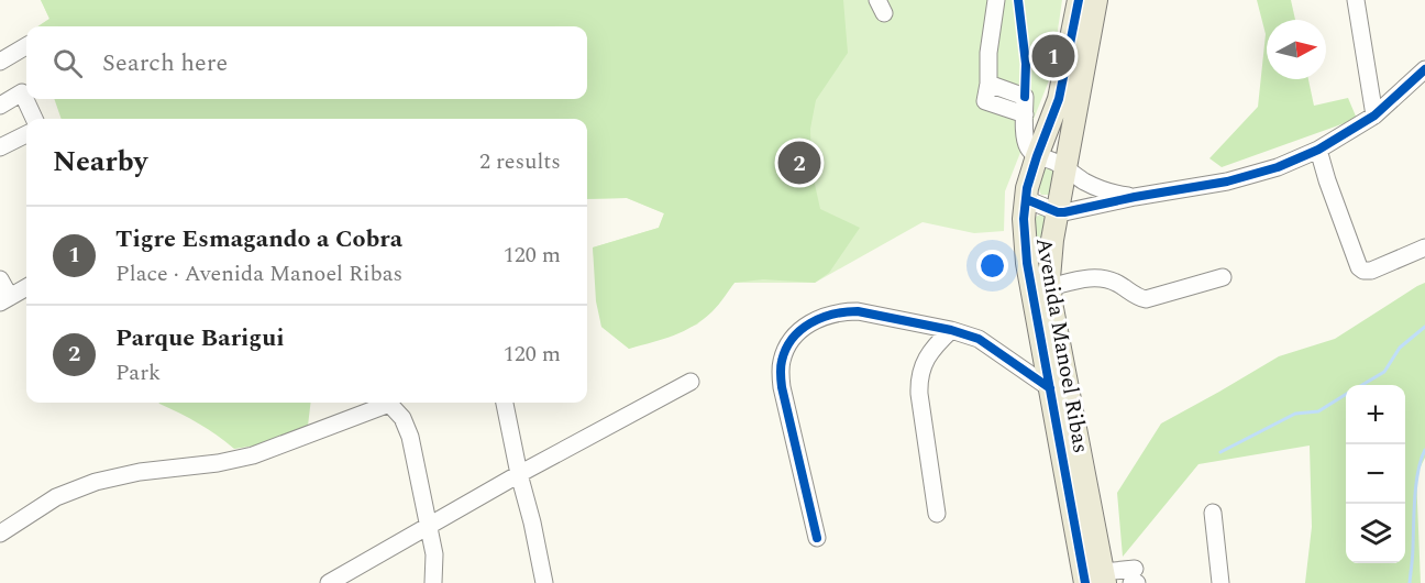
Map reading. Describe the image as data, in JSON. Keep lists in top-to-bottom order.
{
  "streets": {
    "main road": ["Avenida Manoel Ribas"]
  },
  "north": "right",
  "page": {
    "search": "Search here",
    "pins": ["1", "2"],
    "heading": ["Nearby", "2 results"],
    "list": [
      {
        "mark": "1",
        "name": "Tigre Esmagando a Cobra",
        "note": "Place · Avenida Manoel Ribas",
        "value": "120 m"
      },
      {
        "mark": "2",
        "name": "Parque Barigui",
        "note": "Park",
        "value": "120 m"
      }
    ],
    "map_buttons": ["+", "−"]
  }
}
